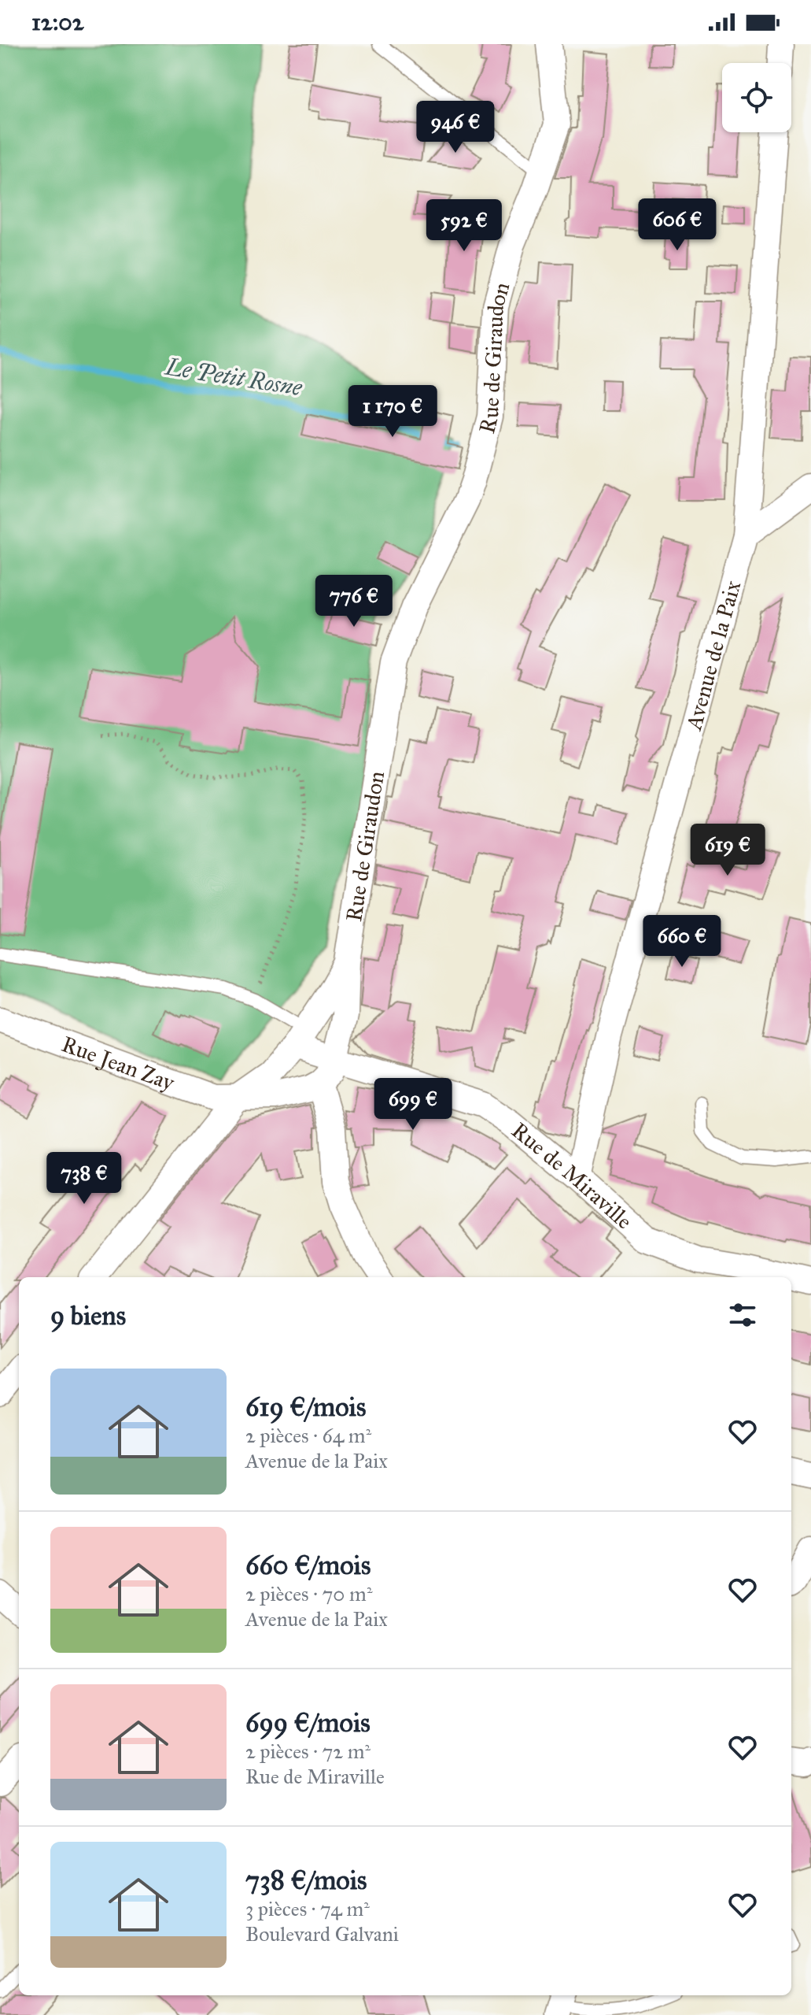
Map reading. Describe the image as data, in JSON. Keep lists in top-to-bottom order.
{
  "streets": {
    "street": [
      "Rue de Giraudon",
      "Avenue de la Paix",
      "Rue Jean Zay",
      "Rue de Miraville"
    ]
  },
  "crossings": [
    ["Rue de Giraudon", "Rue Jean Zay"],
    ["Rue de Giraudon", "Rue de Miraville"],
    ["Avenue de la Paix", "Rue de Miraville"]
  ],
  "water": ["Le Petit Rosne"],
  "page": {
    "status": "12:02",
    "price": [
      "946 €",
      "606 €",
      "592 €",
      "1 170 €",
      "776 €",
      "619 €",
      "660 €",
      "699 €",
      "738 €"
    ],
    "heading": "9 biens",
    "list": [
      {
        "name": "619 €/mois",
        "note": "2 pièces · 64 m² · Avenue de la Paix"
      },
      {
        "name": "660 €/mois",
        "note": "2 pièces · 70 m² · Avenue de la Paix"
      },
      {
        "name": "699 €/mois",
        "note": "2 pièces · 72 m² · Rue de Miraville"
      },
      {
        "name": "738 €/mois",
        "note": "3 pièces · 74 m² · Boulevard Galvani"
      }
    ]
  }
}
